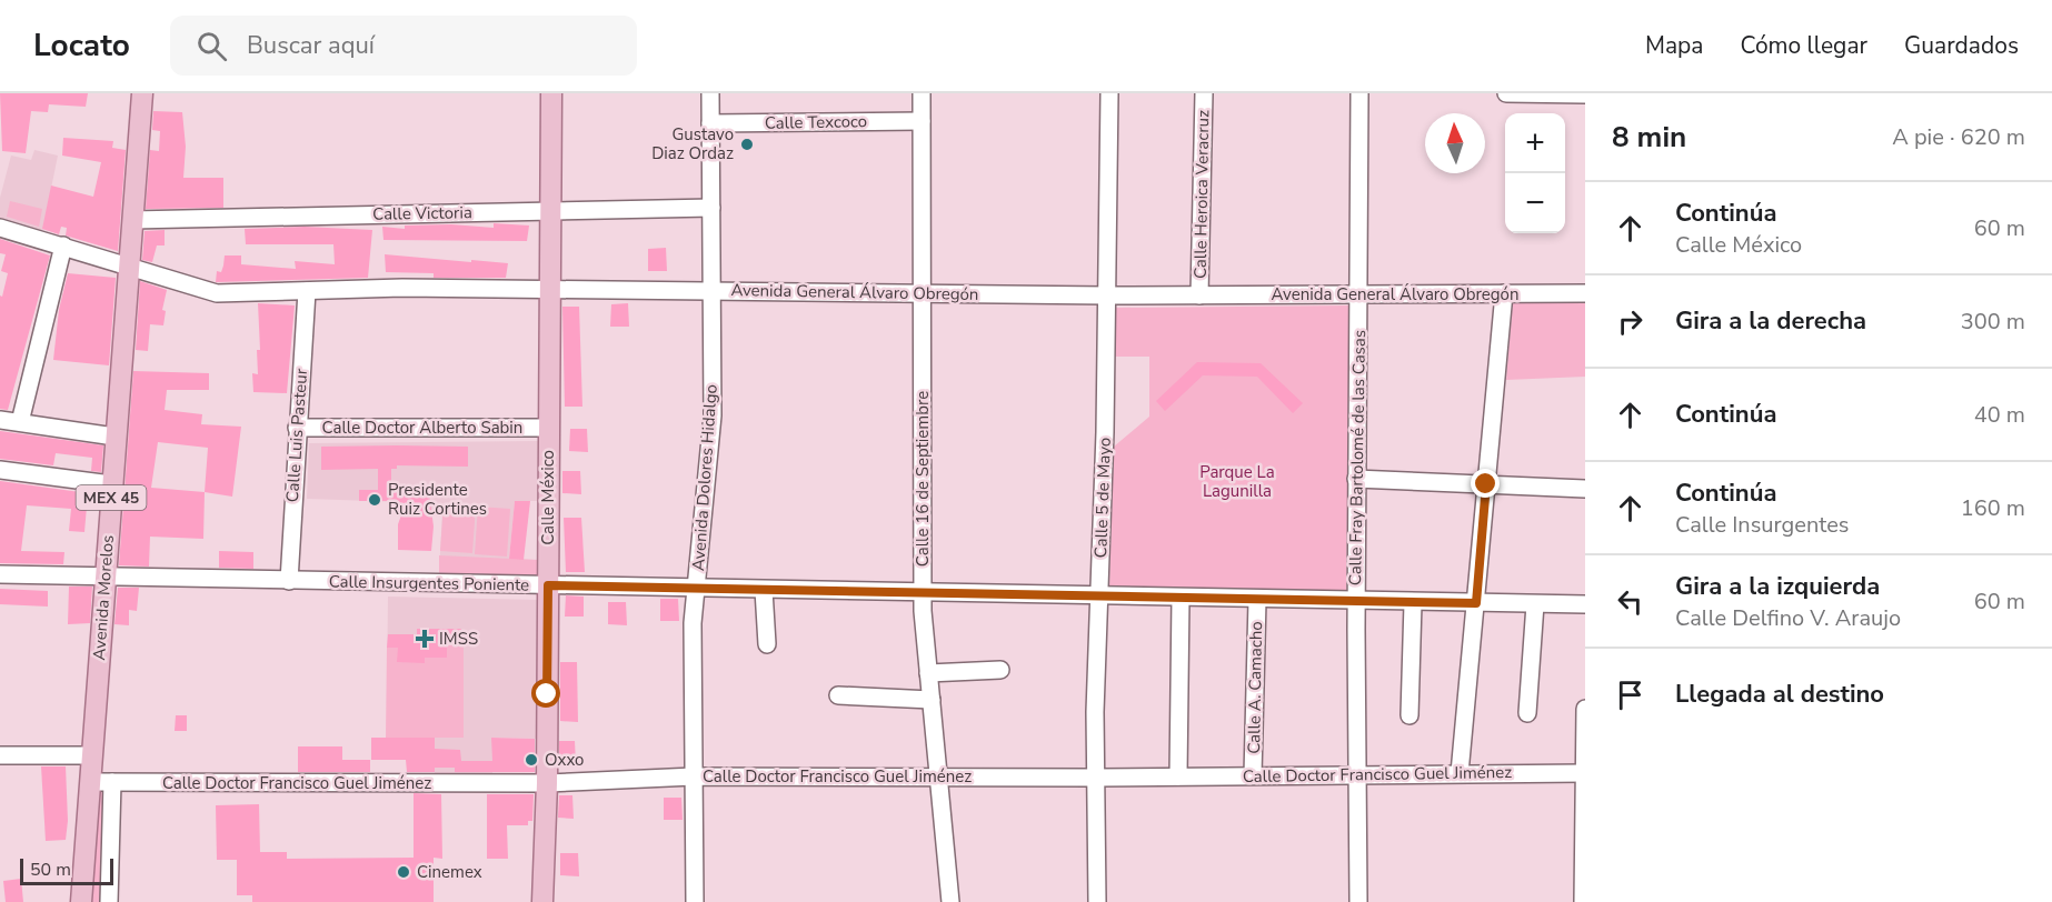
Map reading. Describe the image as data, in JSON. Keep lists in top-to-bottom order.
{
  "streets": {
    "main road": ["MEX 45", "Calle México", "Avenida Morelos"],
    "street": [
      "Calle Texcoco",
      "Calle Heroica Veracruz",
      "Calle Victoria",
      "Avenida General Álvaro Obregón",
      "Calle Doctor Alberto Sabin",
      "Calle Luis Pasteur",
      "Calle Fray Bartolomé de las Casas",
      "Avenida Dolores Hidalgo",
      "Calle 16 de Septiembre",
      "Calle 5 de Mayo",
      "Calle Insurgentes Poniente",
      "Calle A. Camacho",
      "Calle Doctor Francisco Guel Jiménez"
    ]
  },
  "crossings": [
    ["Calle Texcoco", "Avenida Dolores Hidalgo"],
    ["Calle Texcoco", "Calle 16 de Septiembre"],
    ["Calle Heroica Veracruz", "Avenida General Álvaro Obregón"],
    ["Calle Victoria", "Avenida Dolores Hidalgo"],
    ["Calle Victoria", "Calle México"],
    ["Calle Victoria", "Avenida Morelos"],
    ["Avenida General Álvaro Obregón", "Calle Luis Pasteur"],
    ["Avenida General Álvaro Obregón", "Calle Fray Bartolomé de las Casas"],
    ["Avenida General Álvaro Obregón", "Avenida Dolores Hidalgo"],
    ["Avenida General Álvaro Obregón", "Calle 16 de Septiembre"],
    ["Avenida General Álvaro Obregón", "Calle México"],
    ["Avenida General Álvaro Obregón", "Calle 5 de Mayo"],
    ["Avenida General Álvaro Obregón", "Avenida Morelos"],
    ["Calle Doctor Alberto Sabin", "Calle Luis Pasteur"],
    ["Calle Doctor Alberto Sabin", "Calle México"],
    ["Calle Luis Pasteur", "Calle Insurgentes Poniente"],
    ["Calle Fray Bartolomé de las Casas", "Calle Insurgentes Poniente"],
    ["Calle Fray Bartolomé de las Casas", "Calle Doctor Francisco Guel Jiménez"],
    ["Avenida Dolores Hidalgo", "Calle Insurgentes Poniente"],
    ["Avenida Dolores Hidalgo", "Calle Doctor Francisco Guel Jiménez"],
    ["Calle 16 de Septiembre", "Calle Insurgentes Poniente"],
    ["Calle 16 de Septiembre", "Calle Doctor Francisco Guel Jiménez"],
    ["Calle México", "Calle Insurgentes Poniente"],
    ["Calle México", "Calle Doctor Francisco Guel Jiménez"],
    ["Calle 5 de Mayo", "Calle Insurgentes Poniente"],
    ["Calle 5 de Mayo", "Calle Doctor Francisco Guel Jiménez"],
    ["Calle Insurgentes Poniente", "Avenida Morelos"],
    ["Calle Insurgentes Poniente", "Calle A. Camacho"],
    ["Avenida Morelos", "Calle Doctor Francisco Guel Jiménez"],
    ["Calle A. Camacho", "Calle Doctor Francisco Guel Jiménez"]
  ],
  "parks": ["Parque La Lagunilla"],
  "places": {
    "other": [
      "Gustavo Diaz Ordaz",
      "Presidente Ruiz Cortines",
      "Oxxo",
      "Cinemex"
    ],
    "health": ["IMSS"]
  },
  "scale_bar": "50 m",
  "north": "top",
  "page": {
    "header": "Locato",
    "search": "Buscar aquí",
    "nav": ["Mapa", "Cómo llegar", "Guardados"],
    "heading": ["8 min", "A pie · 620 m"],
    "map_buttons": ["+", "−"],
    "list": [
      ["Continúa", "Calle México", "60 m"],
      ["Gira a la derecha", "300 m"],
      ["Continúa", "40 m"],
      ["Continúa", "Calle Insurgentes", "160 m"],
      ["Gira a la izquierda", "Calle Delfino V. Araujo", "60 m"],
      "Llegada al destino"
    ],
    "scale": "50 m"
  }
}
